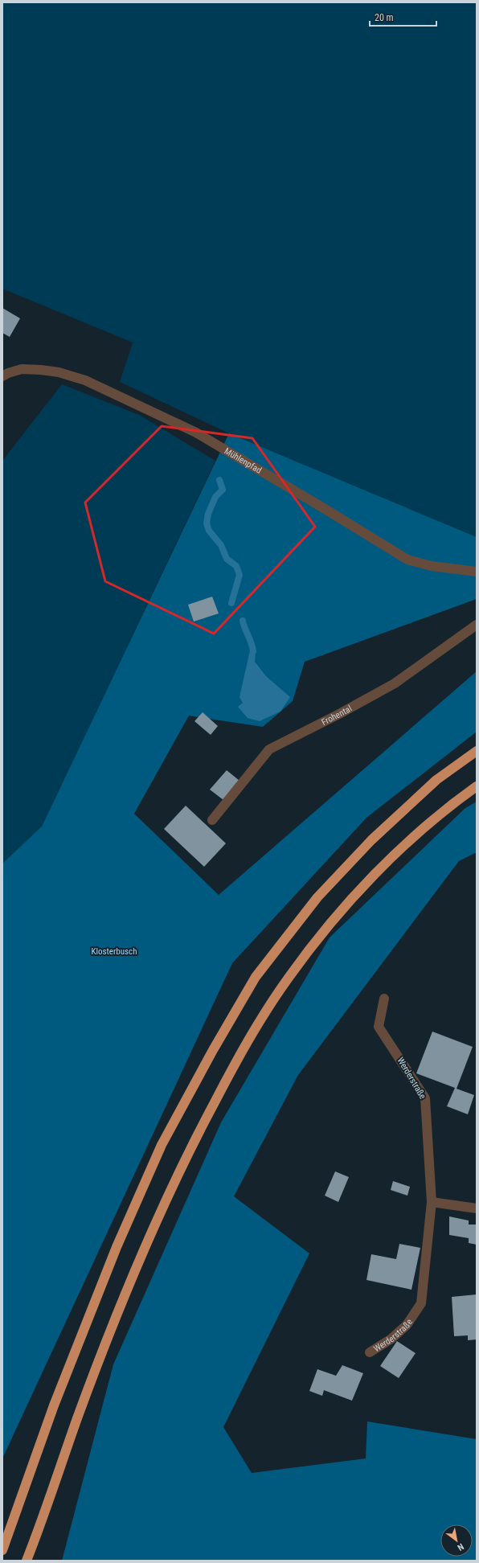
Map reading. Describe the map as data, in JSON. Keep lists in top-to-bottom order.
{
  "streets": {
    "street": ["Mühlenpfad", "Frohental", "Werderstraße"]
  },
  "parks": ["Klosterbusch"],
  "scale_bar": "20 m",
  "north": "bottom right"
}
